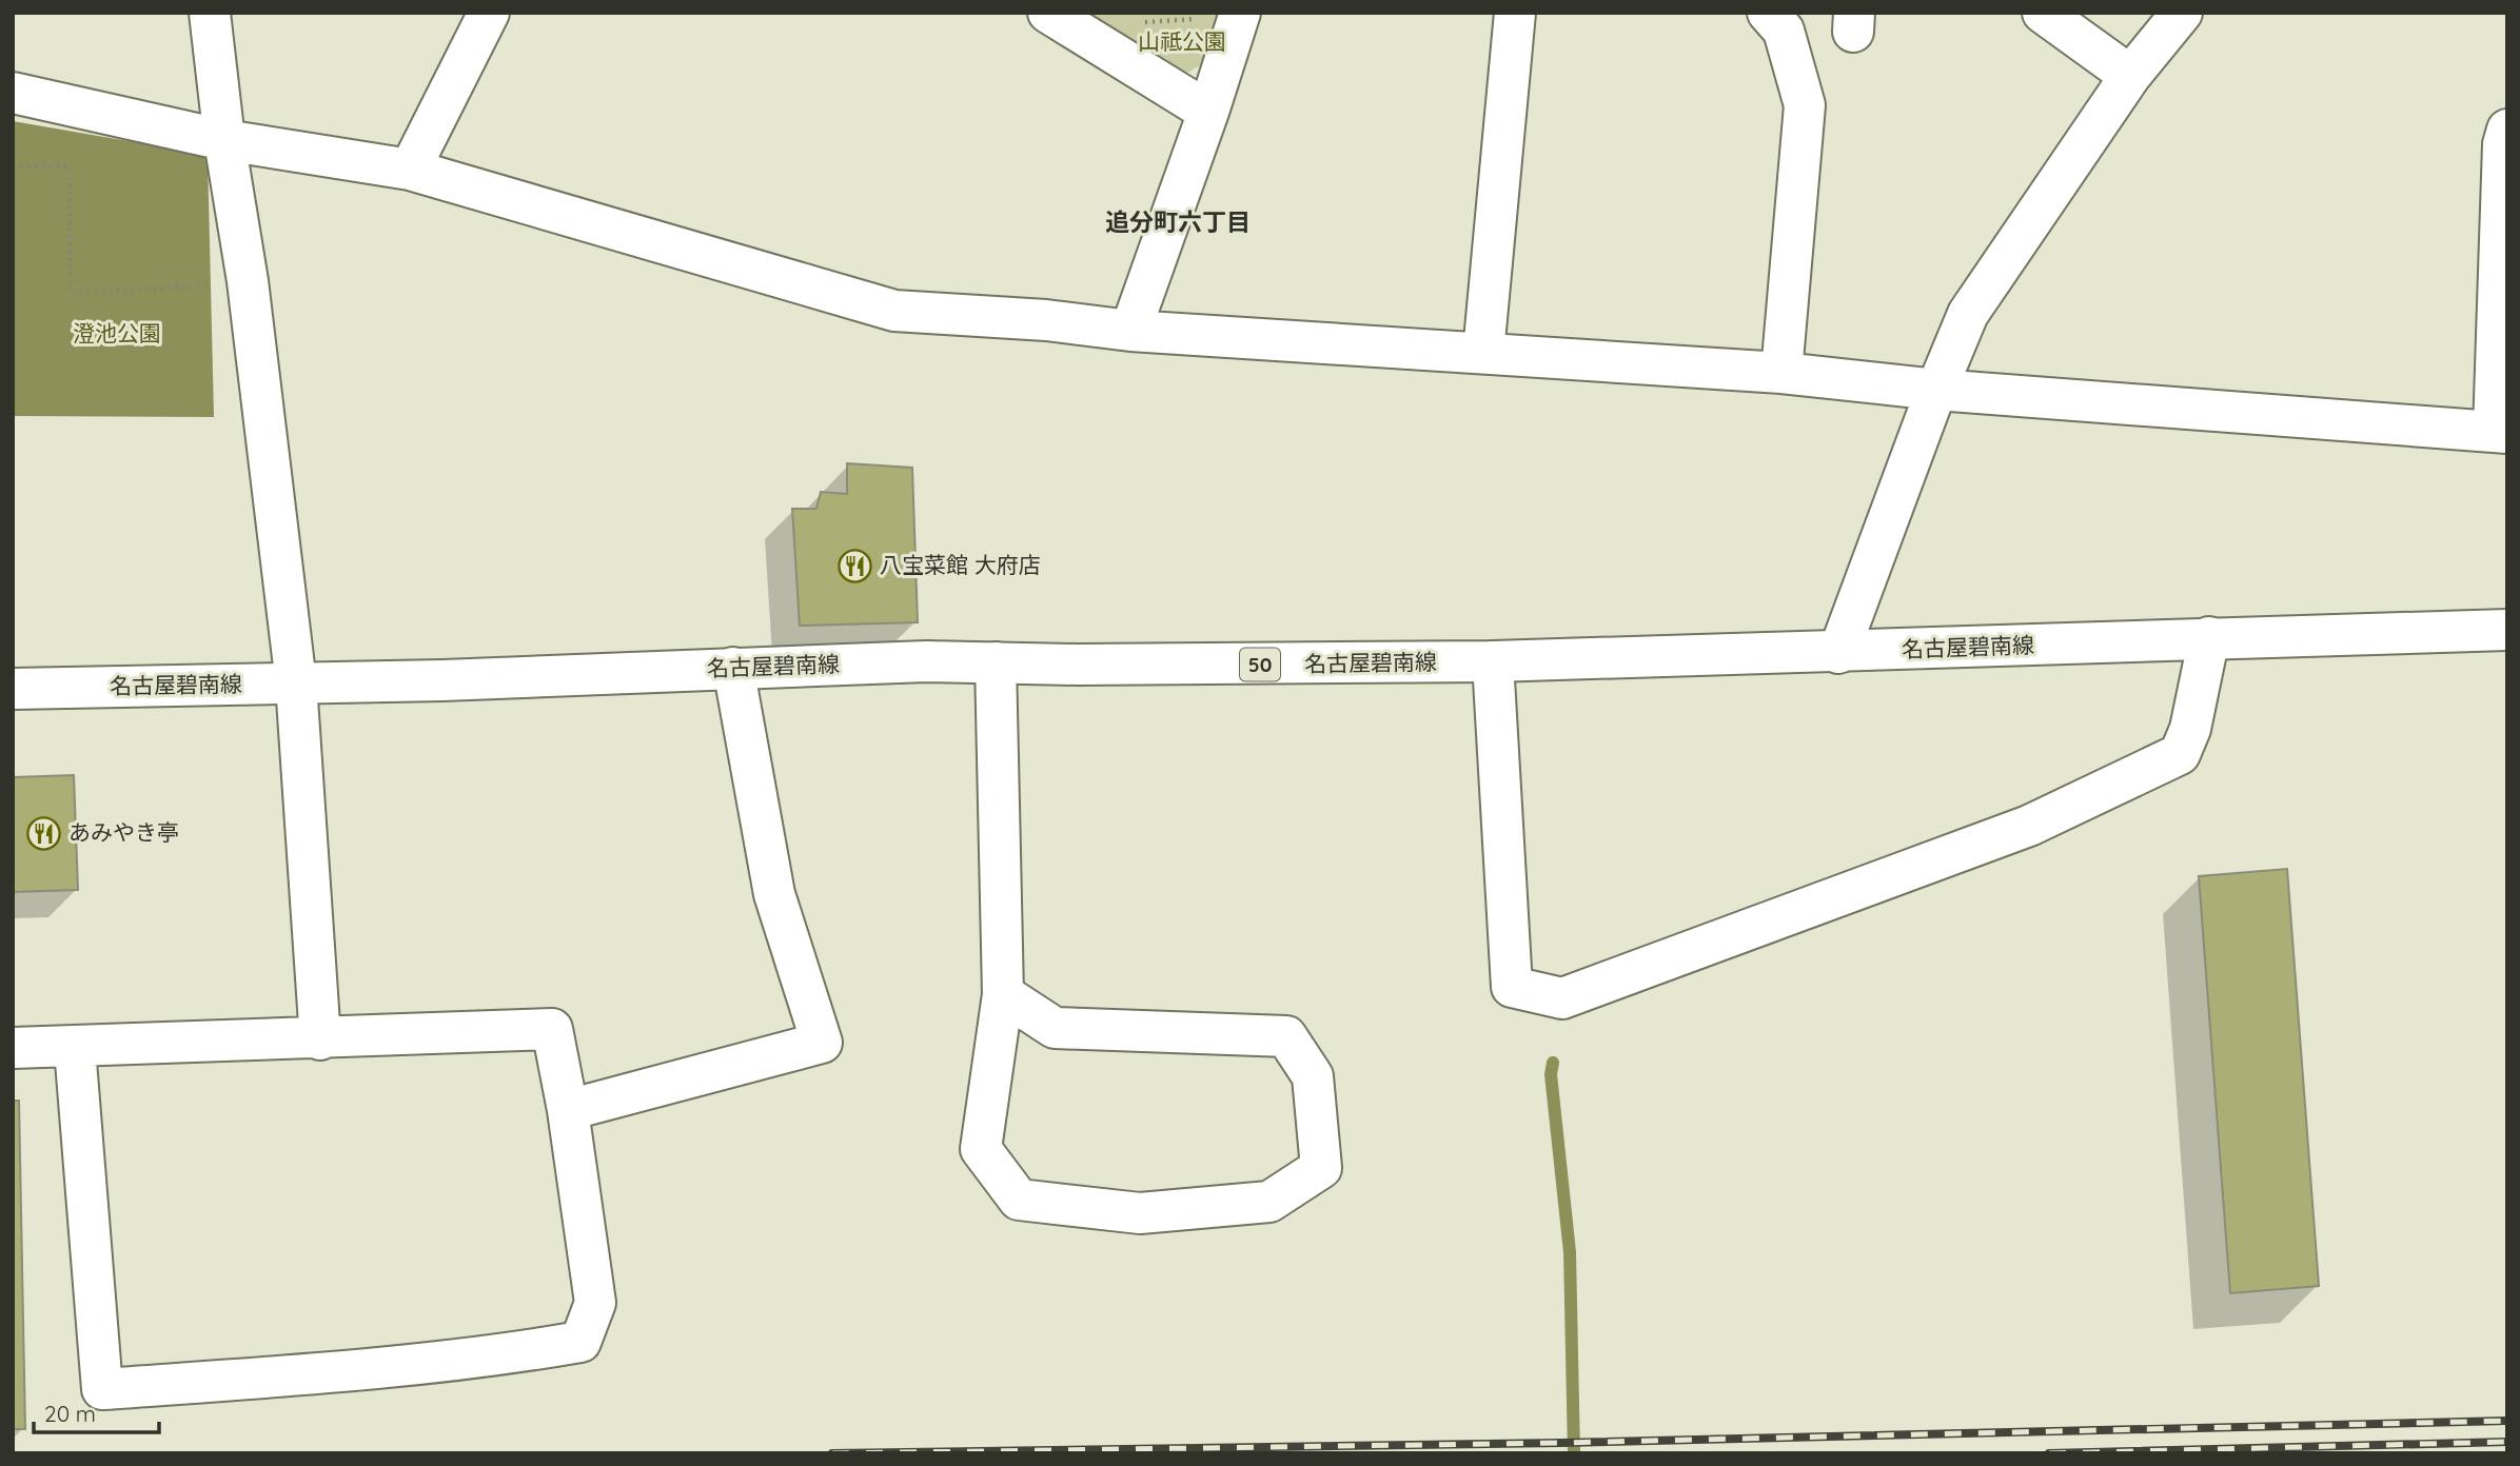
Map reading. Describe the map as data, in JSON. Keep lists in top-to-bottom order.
{
  "streets": {
    "street": ["名古屋碧南線", "50"]
  },
  "districts": ["追分町六丁目"],
  "parks": ["山祗公園", "澄池公園"],
  "places": {
    "restaurant": ["八宝菜館 大府店", "あみやき亭"]
  },
  "scale_bar": "20 m"
}
